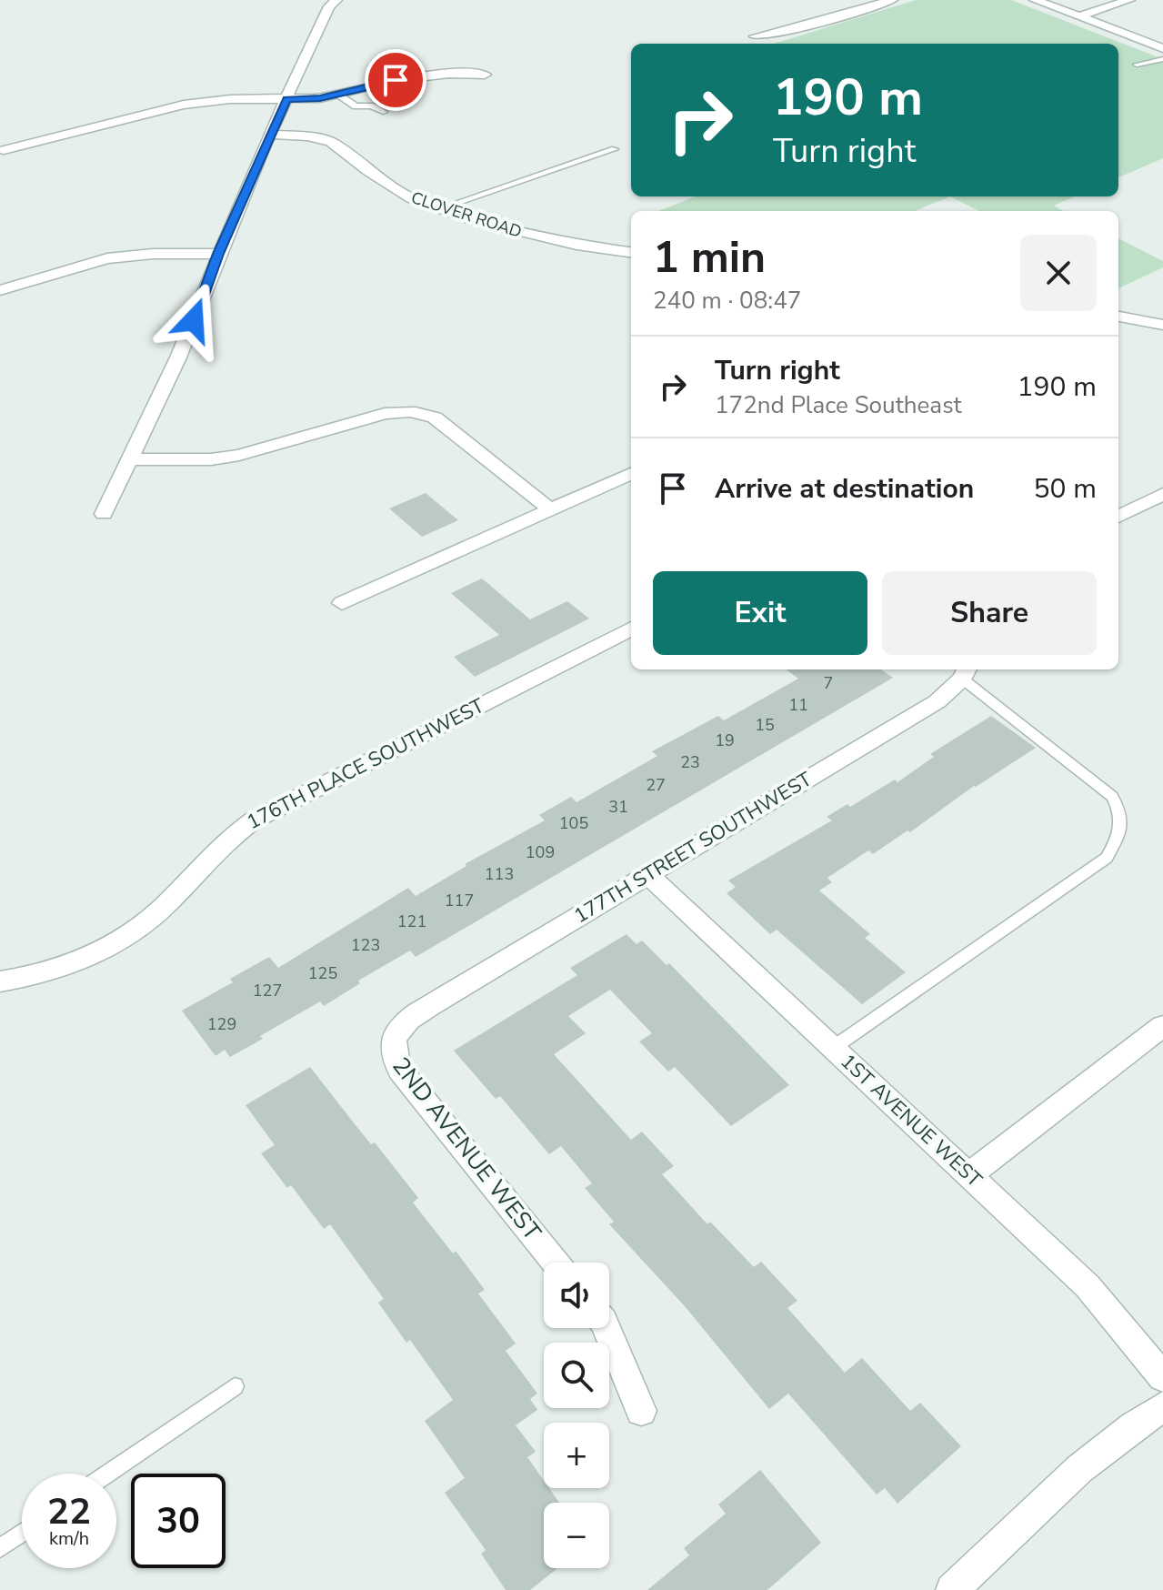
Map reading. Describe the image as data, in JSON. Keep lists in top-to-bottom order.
{
  "streets": {
    "street": [
      "CLOVER ROAD",
      "176TH PLACE SOUTHWEST",
      "177TH STREET SOUTHWEST",
      "1ST AVENUE WEST",
      "2ND AVENUE WEST"
    ]
  },
  "crossings": [
    ["177TH STREET SOUTHWEST", "1ST AVENUE WEST"],
    ["177TH STREET SOUTHWEST", "2ND AVENUE WEST"]
  ],
  "house_numbers": [
    "7",
    "11",
    "15",
    "19",
    "23",
    "27",
    "31",
    "105",
    "109",
    "113",
    "117",
    "121",
    "123",
    "125",
    "127",
    "129"
  ],
  "page": {
    "turn": ["190 m", "Turn right"],
    "heading": ["1 min", "240 m · 08:47"],
    "list": [
      {
        "name": "Turn right",
        "note": "172nd Place Southeast",
        "value": "190 m"
      },
      {
        "name": "Arrive at destination",
        "value": "50 m"
      }
    ],
    "buttons": ["Exit", "Share"],
    "map_buttons": ["+", "−"],
    "speed": "22 km/h",
    "limit": "30"
  }
}
